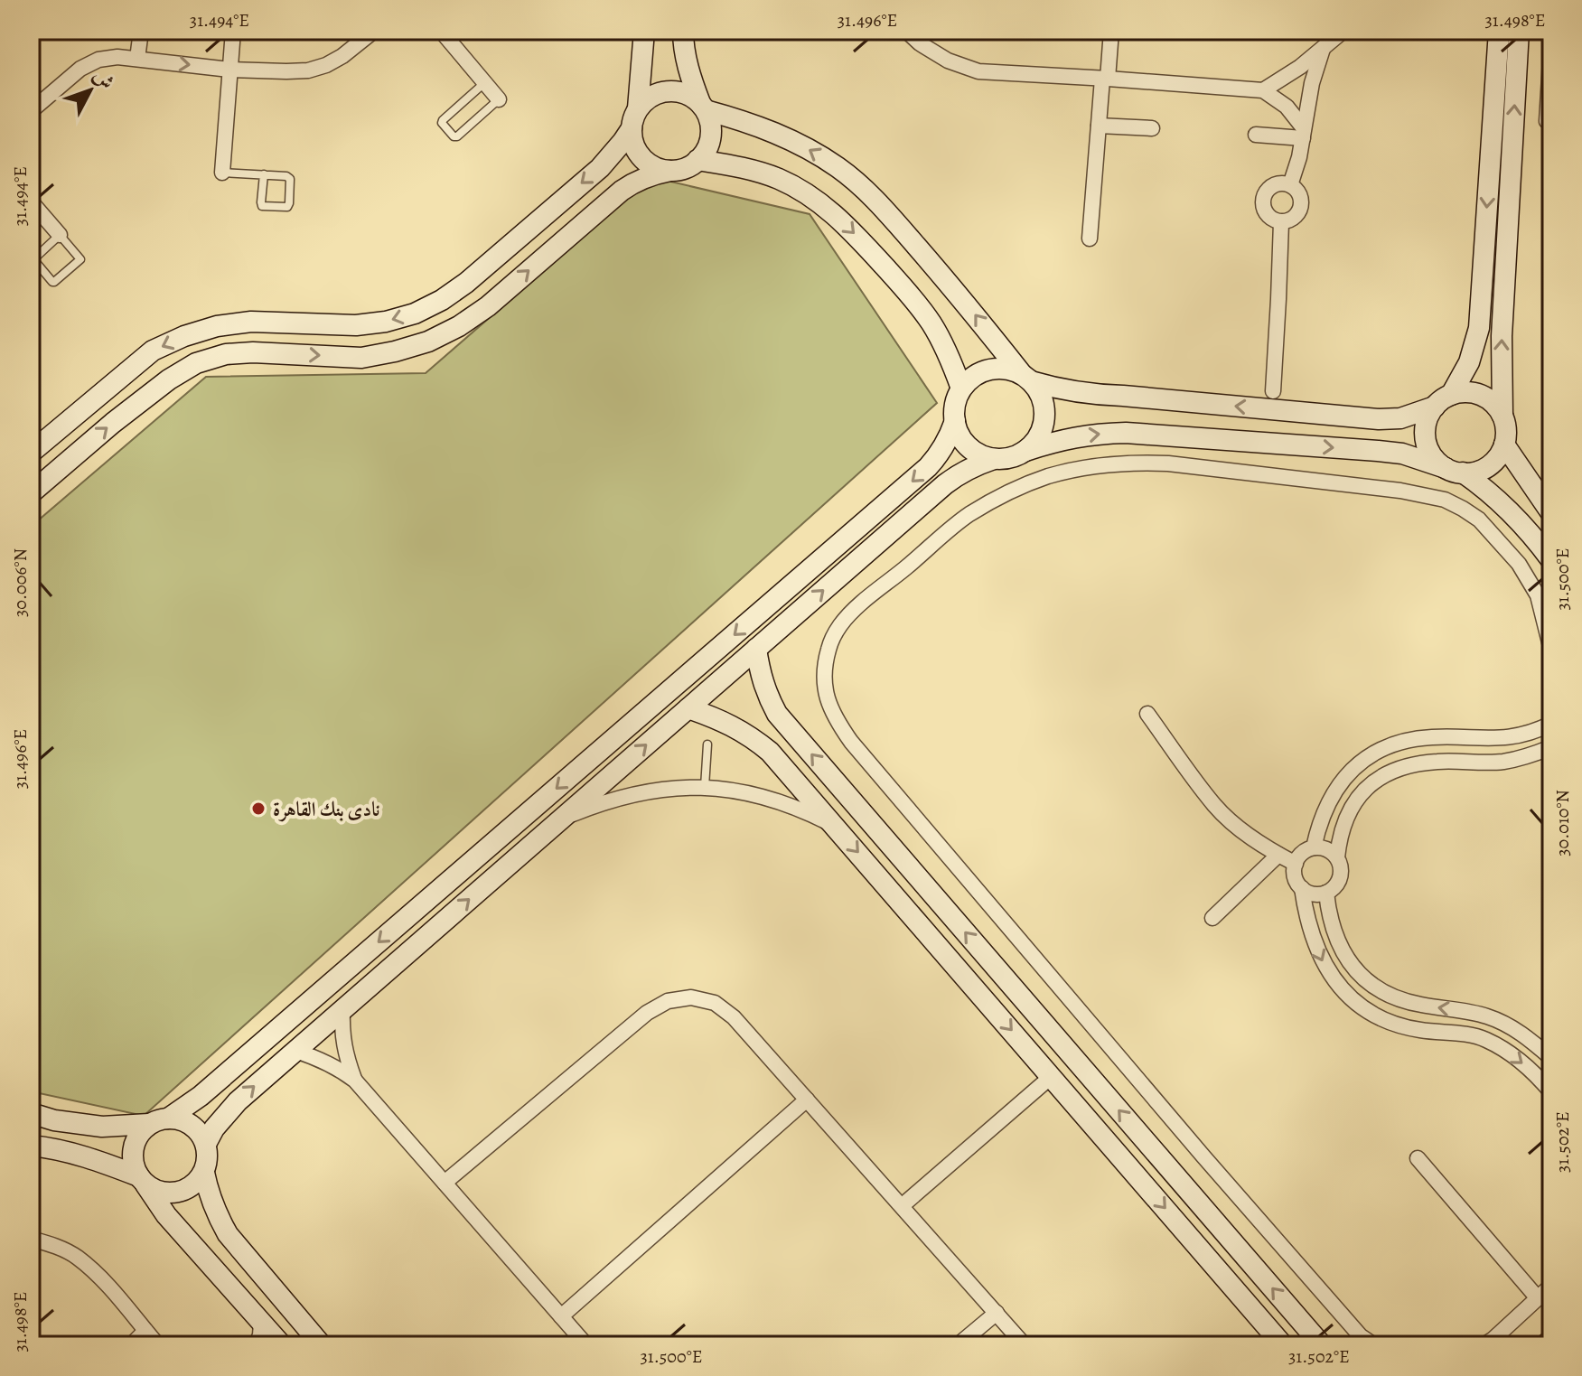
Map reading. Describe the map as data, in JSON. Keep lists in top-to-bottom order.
{
  "places": ["نادى بنك القاهرة"],
  "north": "top right",
  "coordinates": [
    "31.494°E",
    "31.496°E",
    "31.498°E",
    "31.500°E",
    "30.006°N",
    "30.010°N",
    "31.502°E"
  ]
}
